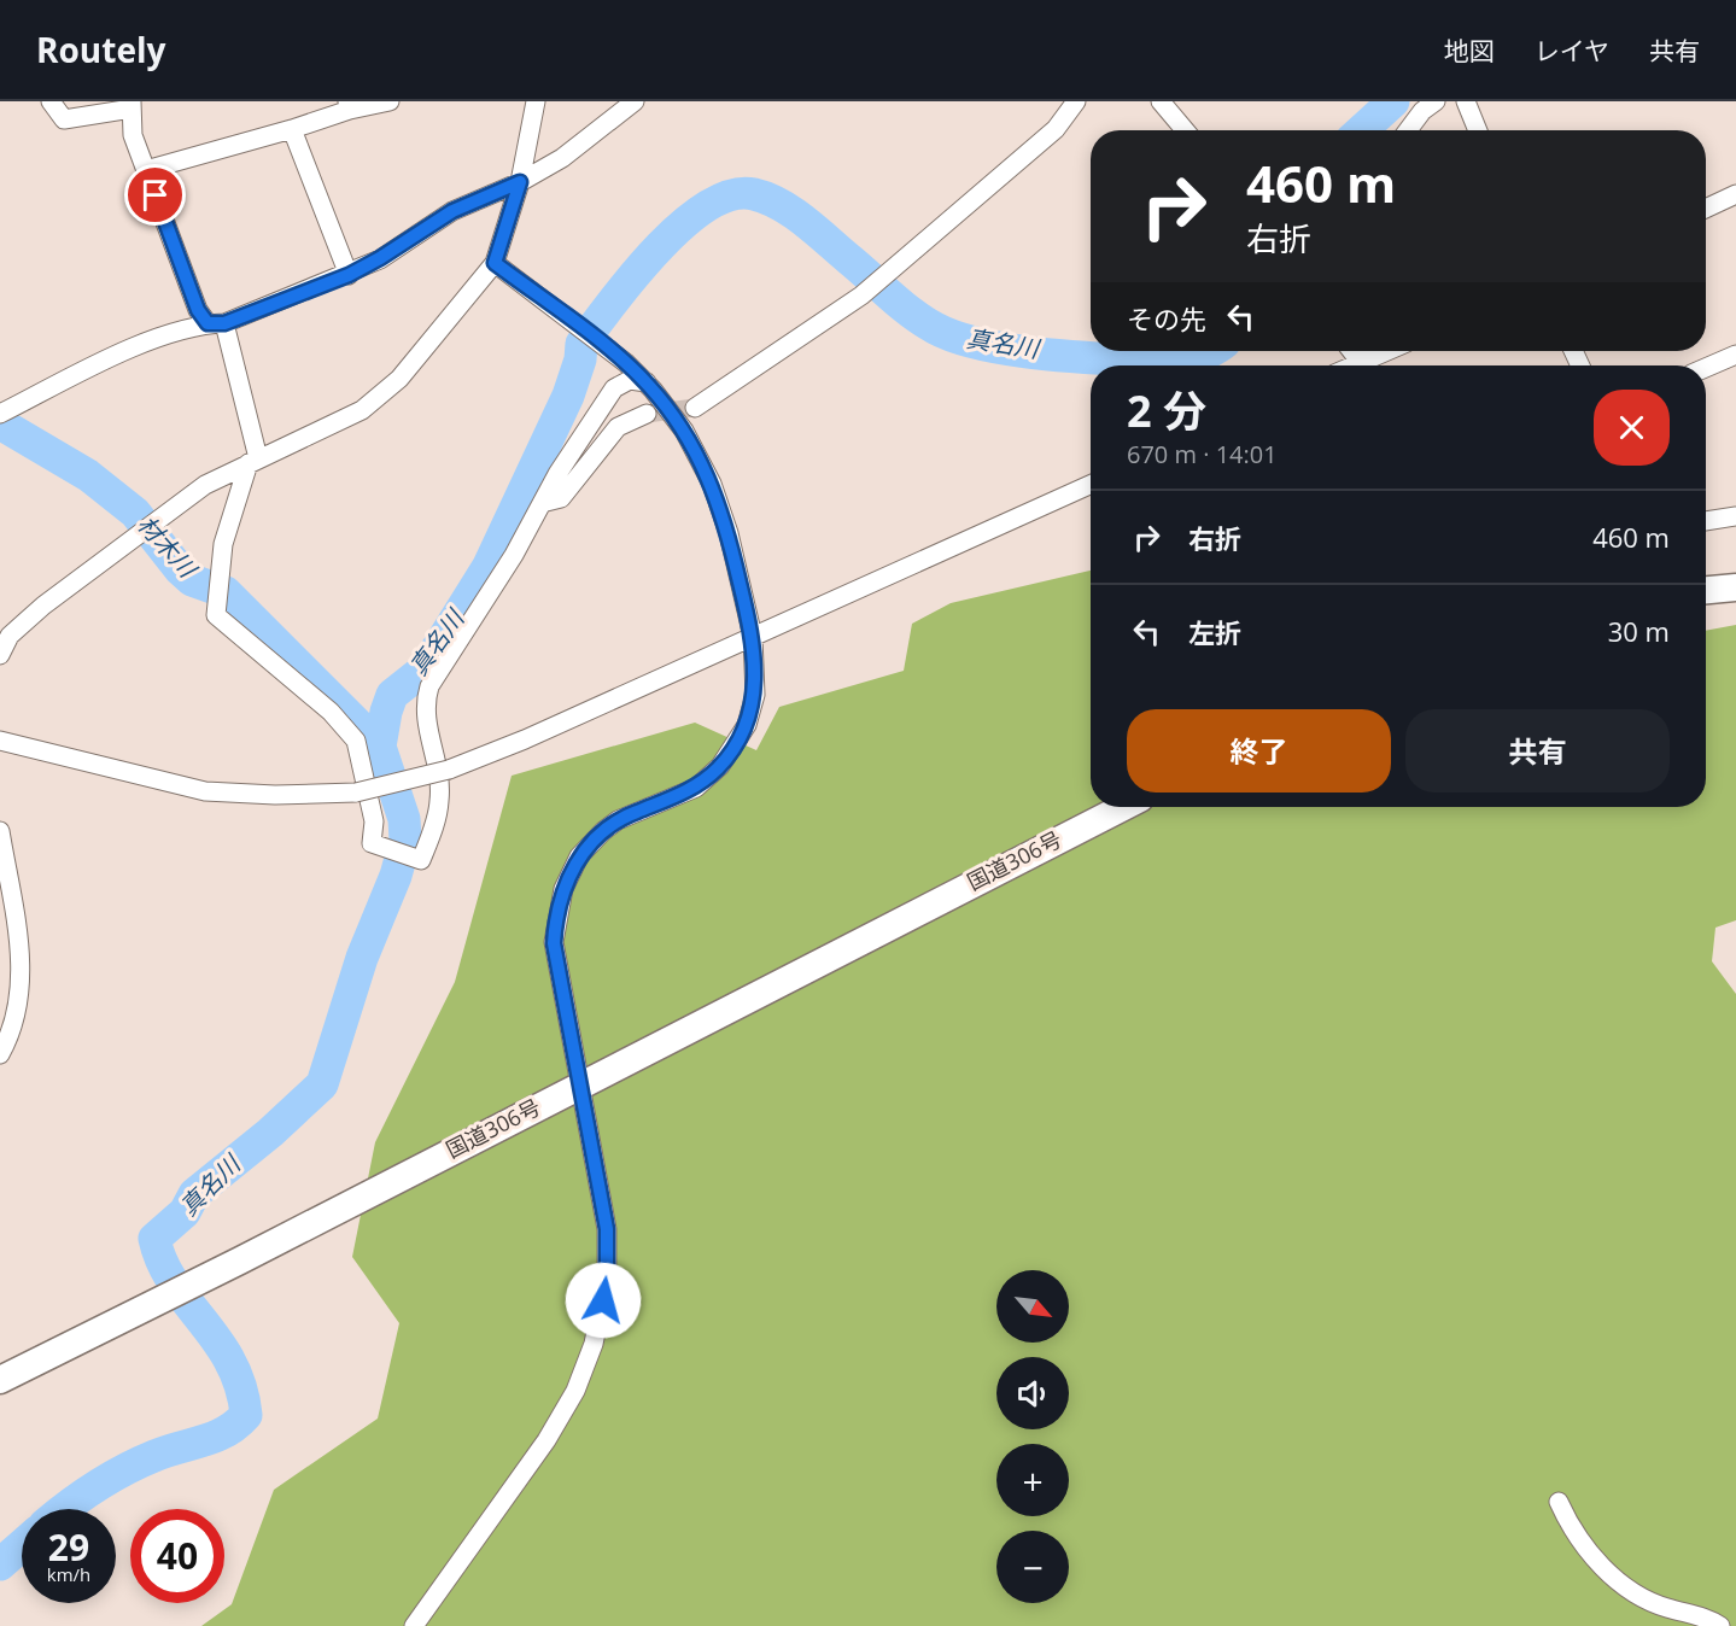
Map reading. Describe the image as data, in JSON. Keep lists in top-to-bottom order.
{
  "streets": {
    "highway": ["国道306号"]
  },
  "water": ["真名川", "材木川"],
  "north": "bottom right",
  "page": {
    "header": "Routely",
    "nav": ["地図", "レイヤ", "共有"],
    "turn": ["460 m", "右折"],
    "then": "その先",
    "heading": ["2 分", "670 m · 14:01"],
    "list": [
      {
        "name": "右折",
        "value": "460 m"
      },
      {
        "name": "左折",
        "value": "30 m"
      }
    ],
    "buttons": ["終了", "共有"],
    "map_buttons": ["+", "−"],
    "speed": "29 km/h",
    "limit": "40"
  }
}
